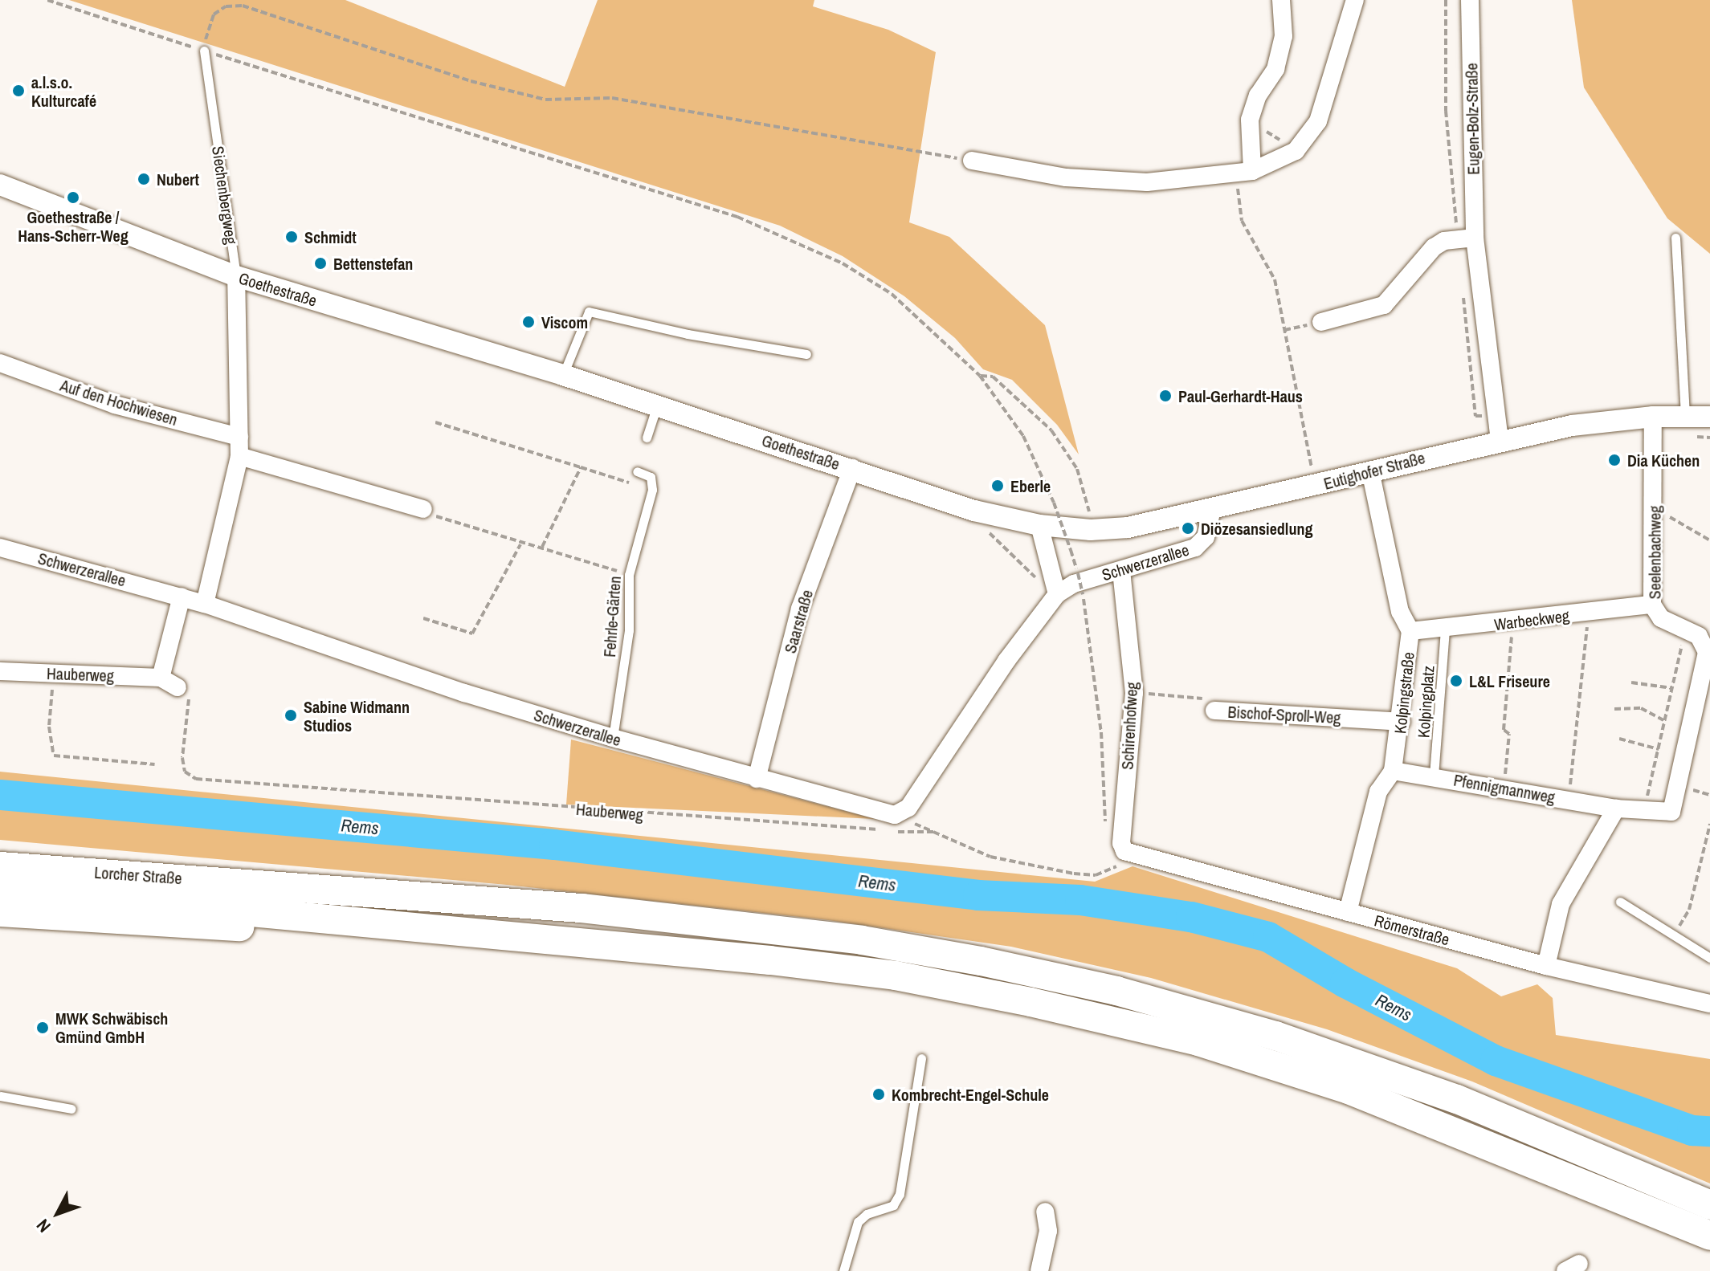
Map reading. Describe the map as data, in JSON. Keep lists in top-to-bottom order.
{
  "streets": {
    "highway": ["Lorcher Straße"],
    "street": [
      "Eugen-Bolz-Straße",
      "Siechenbergweg",
      "Goethestraße",
      "Auf den Hochwiesen",
      "Eutighofer Straße",
      "Seelenbachweg",
      "Schwerzerallee",
      "Warbeckweg",
      "Saarstraße",
      "Hauberweg",
      "Kolpingstraße",
      "Bischof-Sproll-Weg",
      "Schirenhofweg",
      "Pfennigmannweg",
      "Römerstraße"
    ],
    "lane": ["Fehrle-Gärten", "Kolpingplatz"]
  },
  "crossings": [
    ["Eugen-Bolz-Straße", "Eutighofer Straße"],
    ["Siechenbergweg", "Goethestraße"],
    ["Siechenbergweg", "Auf den Hochwiesen"],
    ["Siechenbergweg", "Schwerzerallee"],
    ["Goethestraße", "Eutighofer Straße"],
    ["Goethestraße", "Saarstraße"],
    ["Eutighofer Straße", "Seelenbachweg"],
    ["Eutighofer Straße", "Schwerzerallee"],
    ["Eutighofer Straße", "Kolpingstraße"],
    ["Seelenbachweg", "Warbeckweg"],
    ["Seelenbachweg", "Pfennigmannweg"],
    ["Schwerzerallee", "Fehrle-Gärten"],
    ["Schwerzerallee", "Saarstraße"],
    ["Schwerzerallee", "Schirenhofweg"],
    ["Warbeckweg", "Kolpingstraße"],
    ["Warbeckweg", "Kolpingplatz"],
    ["Hauberweg", "Schirenhofweg"],
    ["Hauberweg", "Römerstraße"],
    ["Kolpingstraße", "Bischof-Sproll-Weg"],
    ["Kolpingstraße", "Pfennigmannweg"],
    ["Kolpingstraße", "Römerstraße"],
    ["Kolpingplatz", "Pfennigmannweg"],
    ["Bischof-Sproll-Weg", "Schirenhofweg"],
    ["Schirenhofweg", "Römerstraße"]
  ],
  "water": ["Rems"],
  "places": [
    "a.l.s.o. Kulturcafé",
    "Nubert",
    "Goethestraße / Hans-Scherr-Weg",
    "Schmidt",
    "Bettenstefan",
    "Viscom",
    "Paul-Gerhardt-Haus",
    "Dia Küchen",
    "Eberle",
    "Diözesansiedlung",
    "L&L Friseure",
    "Sabine Widmann Studios",
    "MWK Schwäbisch Gmünd GmbH",
    "Kombrecht-Engel-Schule"
  ],
  "north": "bottom left"
}
